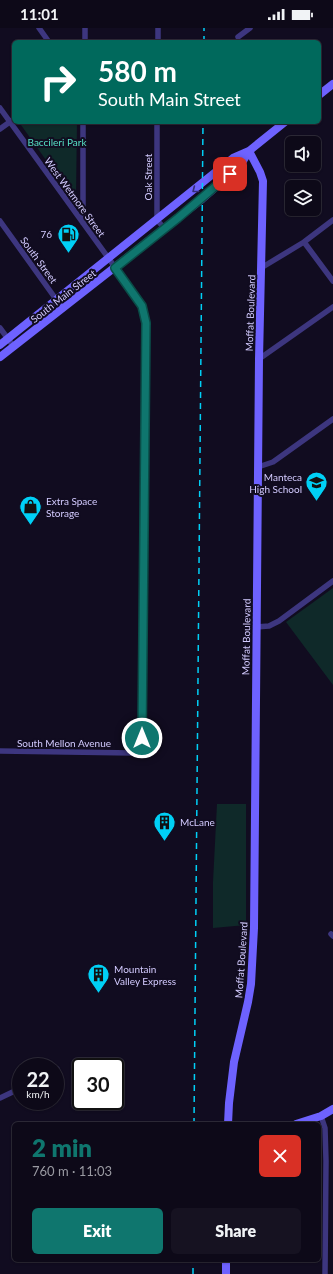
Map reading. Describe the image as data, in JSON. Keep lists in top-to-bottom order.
{
  "streets": {
    "main road": ["South Main Street", "Moffat Boulevard"],
    "street": [
      "Oak Street",
      "West Wetmore Street",
      "South Street",
      "South Mellon Avenue"
    ]
  },
  "crossings": [
    ["Oak Street", "South Main Street"],
    ["West Wetmore Street", "South Main Street"],
    ["West Wetmore Street", "South Mellon Avenue"],
    ["South Street", "South Main Street"],
    ["South Main Street", "Moffat Boulevard"]
  ],
  "parks": ["Baccileri Park"],
  "places": {
    "fuel station": ["76"],
    "school or university": ["Manteca High School"],
    "shop": ["Extra Space Storage"],
    "building": ["McLane", "Mountain Valley Express"]
  },
  "page": {
    "status": "11:01",
    "turn": ["580 m", "South Main Street"],
    "speed": "22 km/h",
    "limit": "30",
    "heading": ["2 min", "760 m · 11:03"],
    "buttons": ["Exit", "Share"]
  }
}
